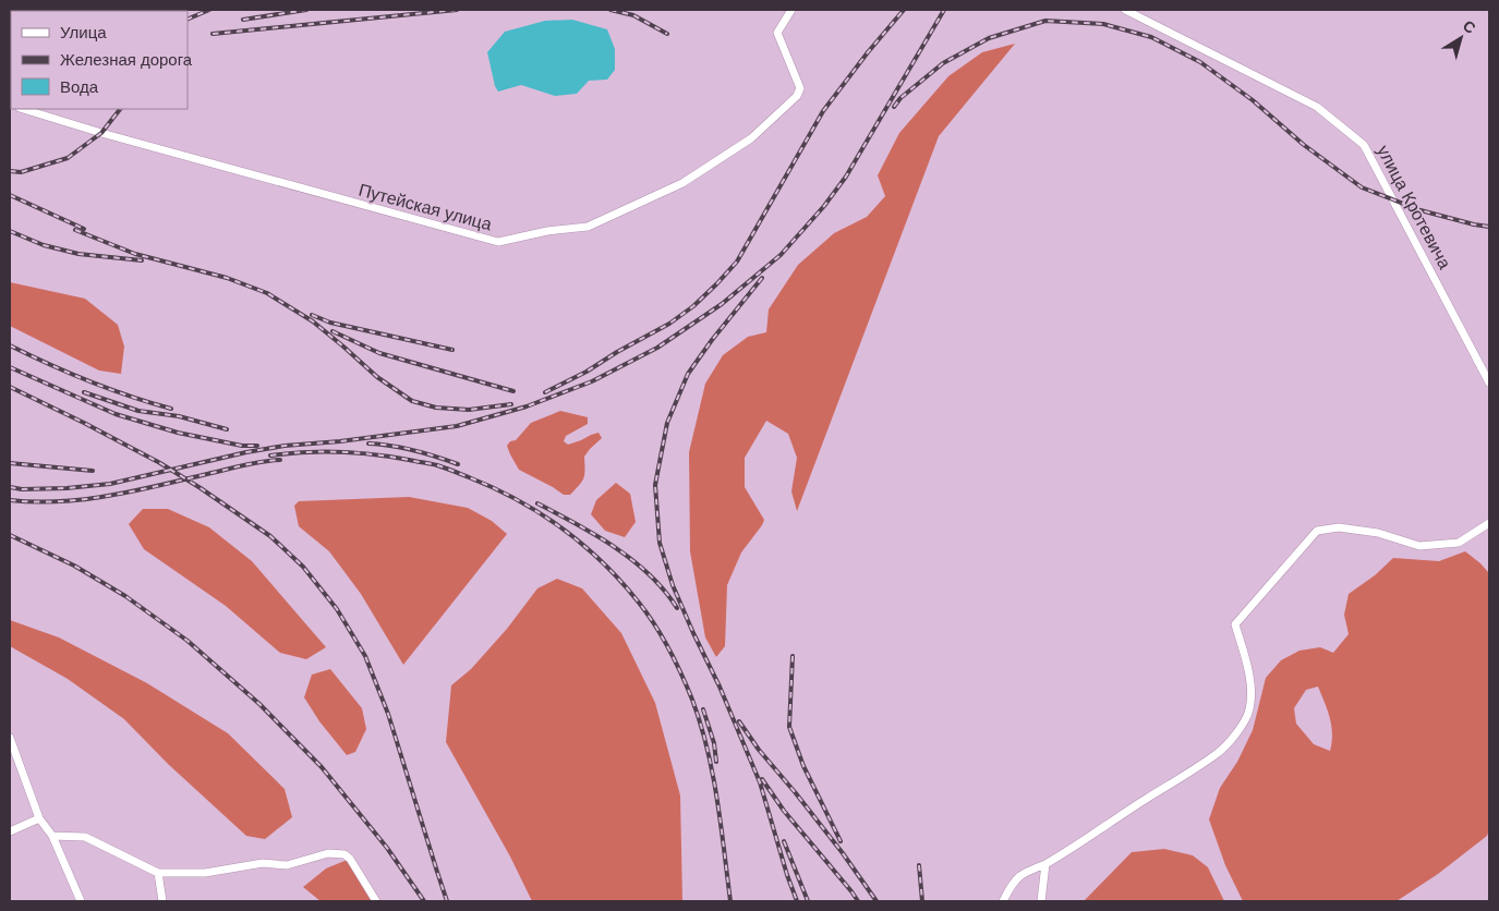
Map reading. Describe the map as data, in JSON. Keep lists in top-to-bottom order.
{
  "streets": {
    "street": ["Путейская улица", "улица Кротевича"]
  },
  "legend": ["Улица", "Железная дорога", "Вода"],
  "north": "top right"
}
